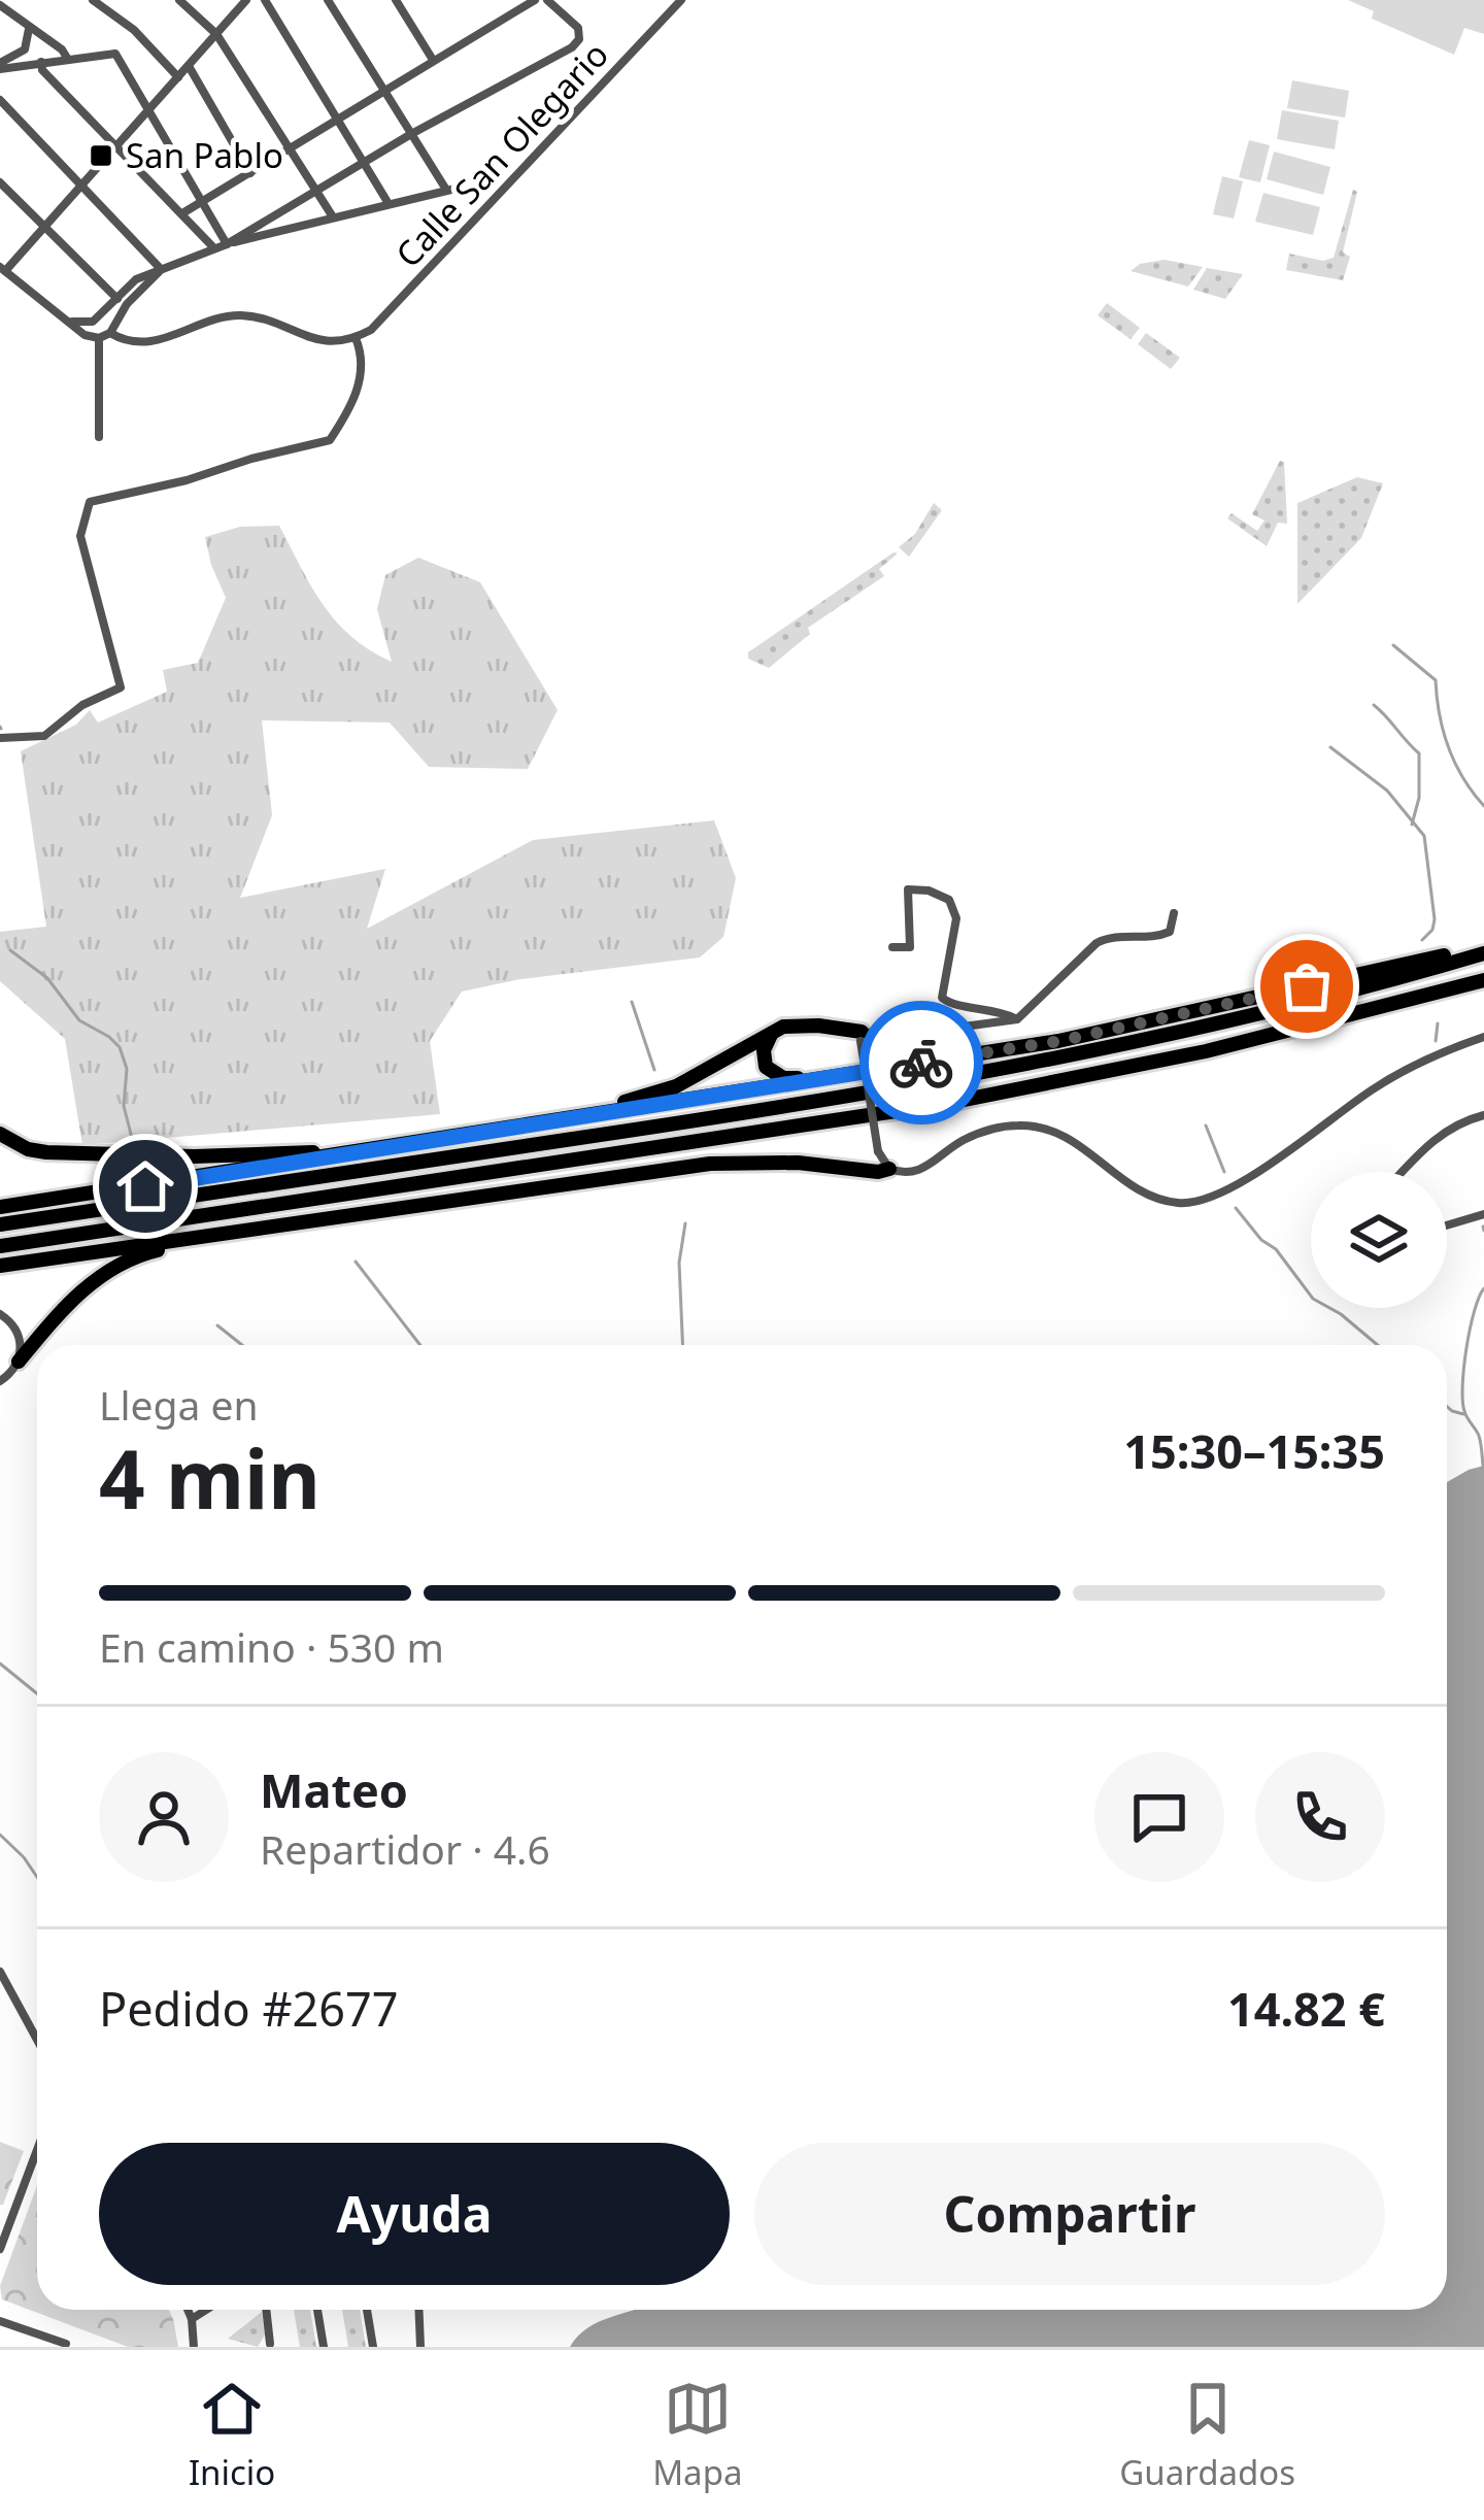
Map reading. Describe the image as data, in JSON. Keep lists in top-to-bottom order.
{
  "streets": {
    "street": ["Calle San Olegario"]
  },
  "places": {
    "transit": ["San Pablo"]
  },
  "page": {
    "heading": ["4 min", "Llega en", "15:30–15:35"],
    "panel": [
      "Mateo",
      "Repartidor · 4.6",
      "Pedido #2677",
      "14.82 €"
    ],
    "bar": "En camino · 530 m",
    "buttons": ["Ayuda", "Compartir"],
    "tabs": ["Inicio", "Mapa", "Guardados"]
  }
}
